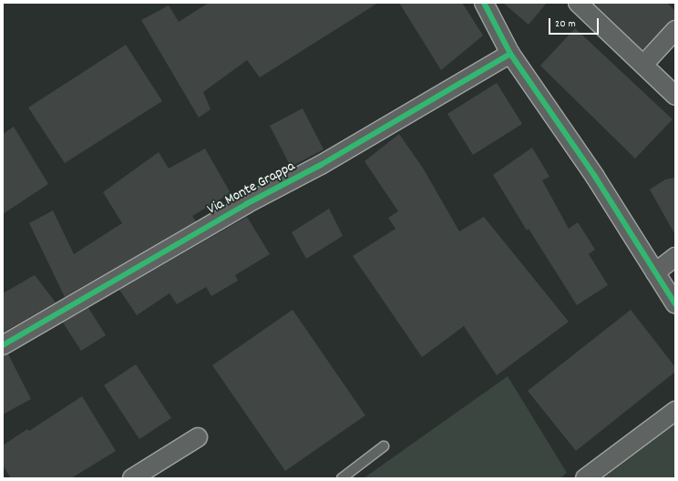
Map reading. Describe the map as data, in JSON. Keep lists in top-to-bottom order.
{
  "streets": {
    "street": ["Via Monte Grappa"]
  },
  "scale_bar": "20 m"
}
